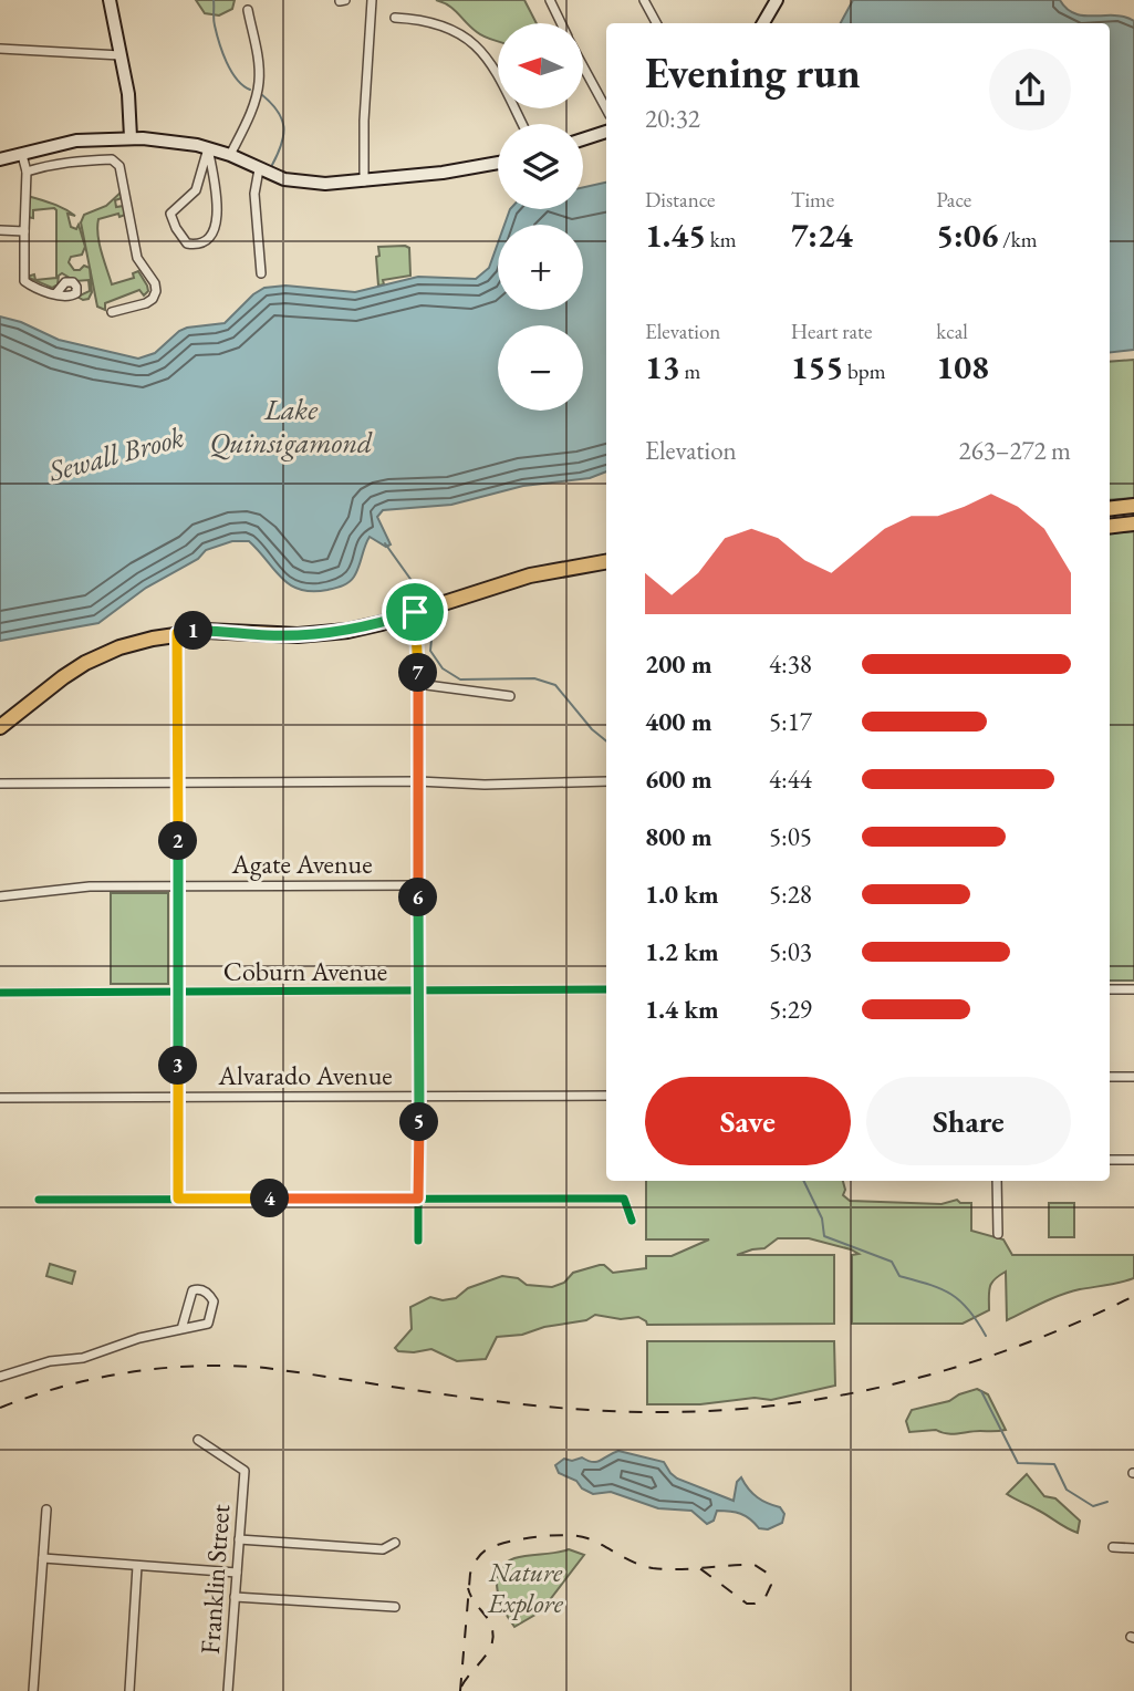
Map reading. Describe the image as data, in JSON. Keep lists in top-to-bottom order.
{
  "streets": {
    "street": [
      "Agate Avenue",
      "Coburn Avenue",
      "Alvarado Avenue",
      "Franklin Street"
    ]
  },
  "water": ["Lake Quinsigamond", "Sewall Brook"],
  "parks": ["Nature Explore"],
  "north": "left",
  "page": {
    "map_buttons": ["+", "−"],
    "heading": ["Evening run", "20:32"],
    "stats": [
      ["Distance", "1.45 km"],
      ["Time", "7:24"],
      ["Pace", "5:06 /km"],
      ["Elevation", "13 m"],
      ["Heart rate", "155 bpm"],
      ["kcal", "108"]
    ],
    "chart": ["Elevation", "263–272 m"],
    "pins": [
      "1",
      "7",
      "2",
      "6",
      "3",
      "5",
      "4"
    ],
    "list": [
      {
        "name": "200 m",
        "note": "4:38"
      },
      {
        "name": "400 m",
        "note": "5:17"
      },
      {
        "name": "600 m",
        "note": "4:44"
      },
      {
        "name": "800 m",
        "note": "5:05"
      },
      {
        "name": "1.0 km",
        "note": "5:28"
      },
      {
        "name": "1.2 km",
        "note": "5:03"
      },
      {
        "name": "1.4 km",
        "note": "5:29"
      }
    ],
    "buttons": ["Save", "Share"]
  }
}
